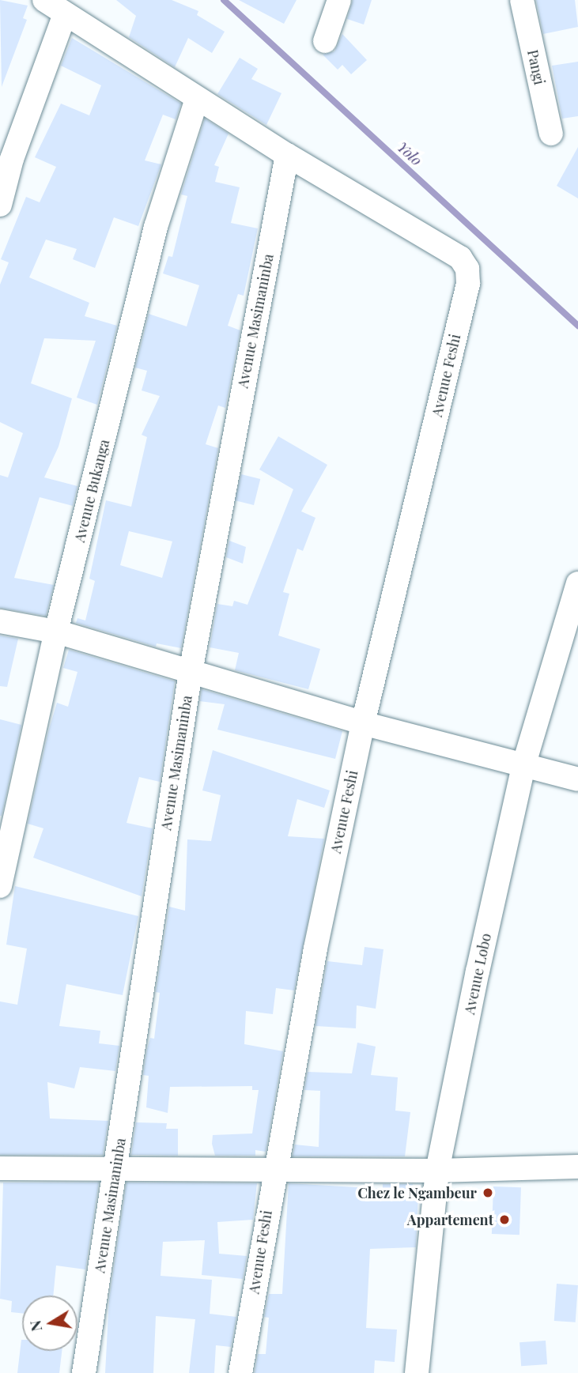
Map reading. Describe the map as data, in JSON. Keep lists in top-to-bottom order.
{
  "streets": {
    "street": [
      "Pangi",
      "Avenue Masimaninba",
      "Avenue Feshi",
      "Avenue Bukanga",
      "Avenue Lobo"
    ]
  },
  "crossings": [
    ["Avenue Masimaninba", "Avenue Feshi"]
  ],
  "water": ["Yolo"],
  "places": ["Chez le Ngambeur", "Appartement"],
  "north": "left"
}
